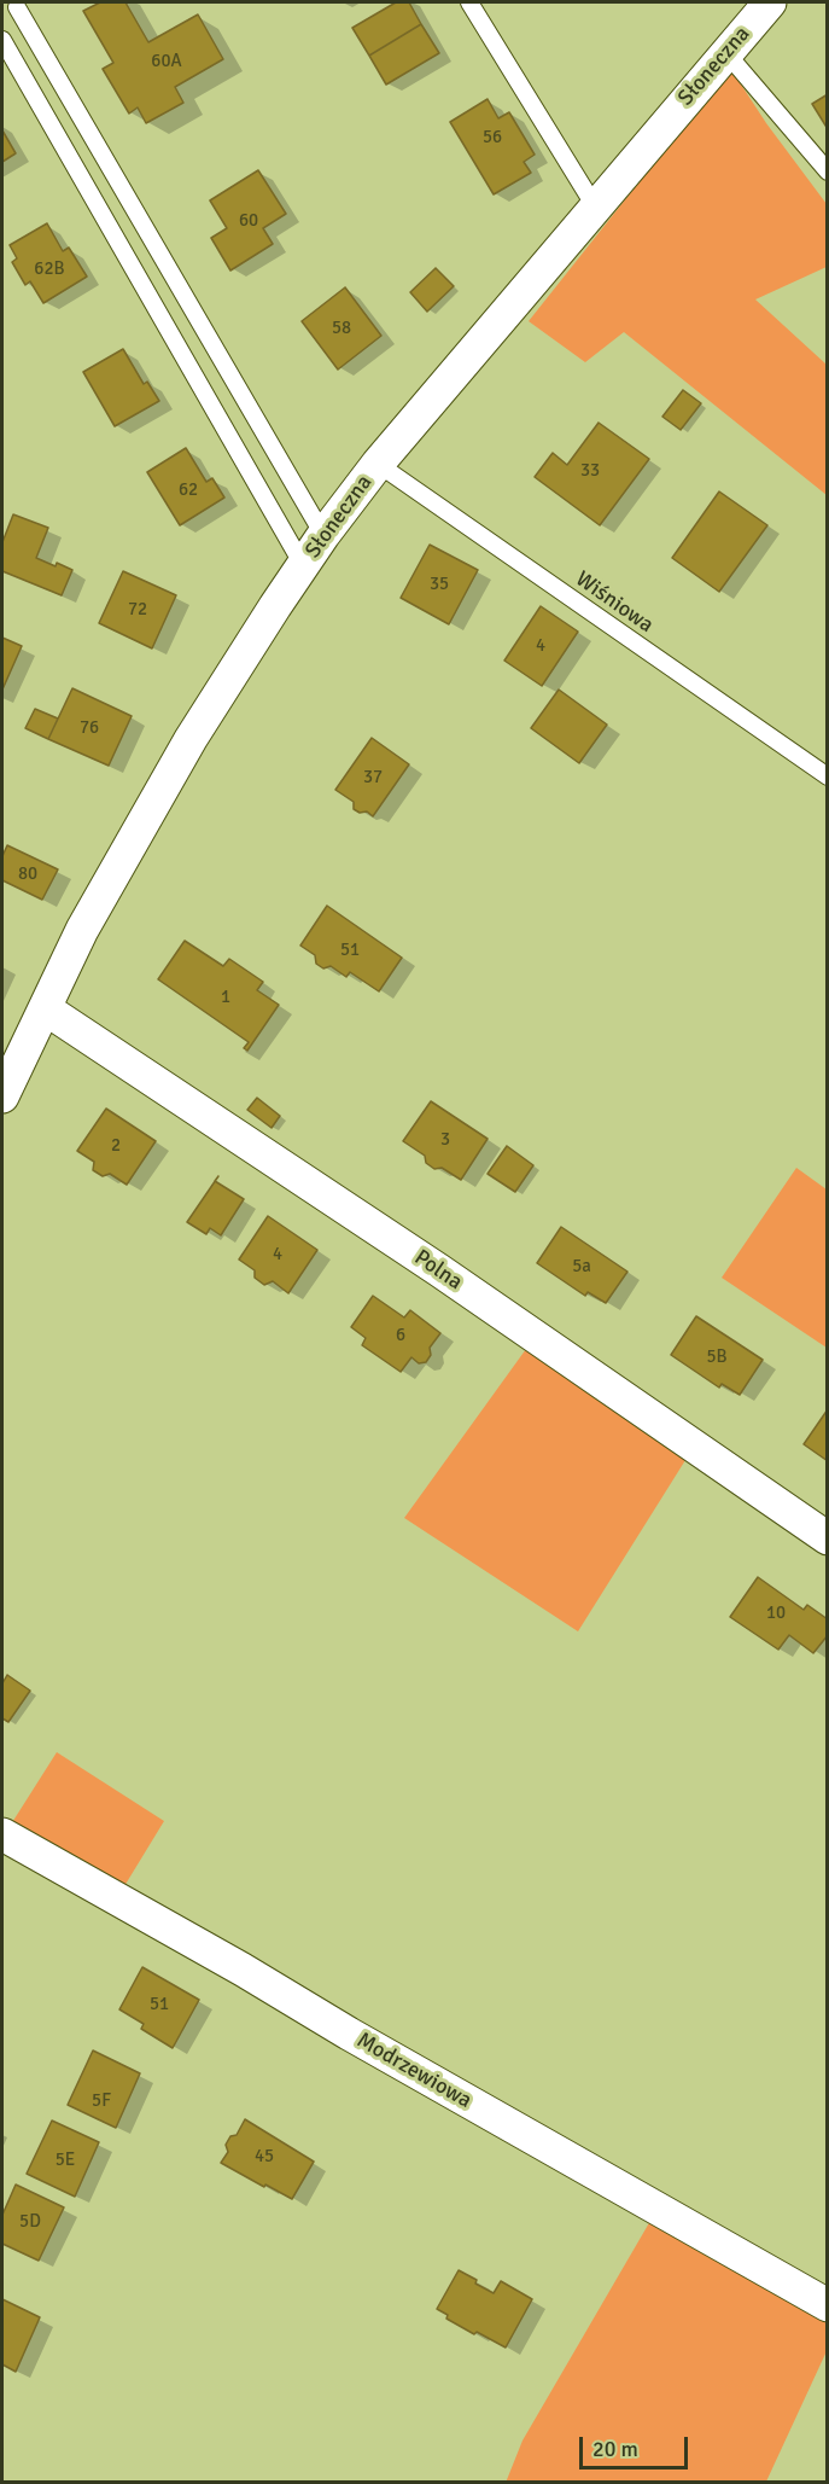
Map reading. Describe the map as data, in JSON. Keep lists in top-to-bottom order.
{
  "streets": {
    "street": ["Słoneczna", "Polna", "Modrzewiowa"],
    "lane": ["Wiśniowa"]
  },
  "crossings": [
    ["Słoneczna", "Wiśniowa"],
    ["Słoneczna", "Polna"]
  ],
  "house_numbers": [
    "60A",
    "56",
    "60",
    "62B",
    "58",
    "33",
    "62",
    "35",
    "72",
    "4",
    "76",
    "37",
    "80",
    "51",
    "1",
    "3",
    "2",
    "4",
    "5a",
    "6",
    "5B",
    "10",
    "51",
    "5F",
    "45",
    "5E",
    "5D"
  ],
  "scale_bar": "20 m"
}
